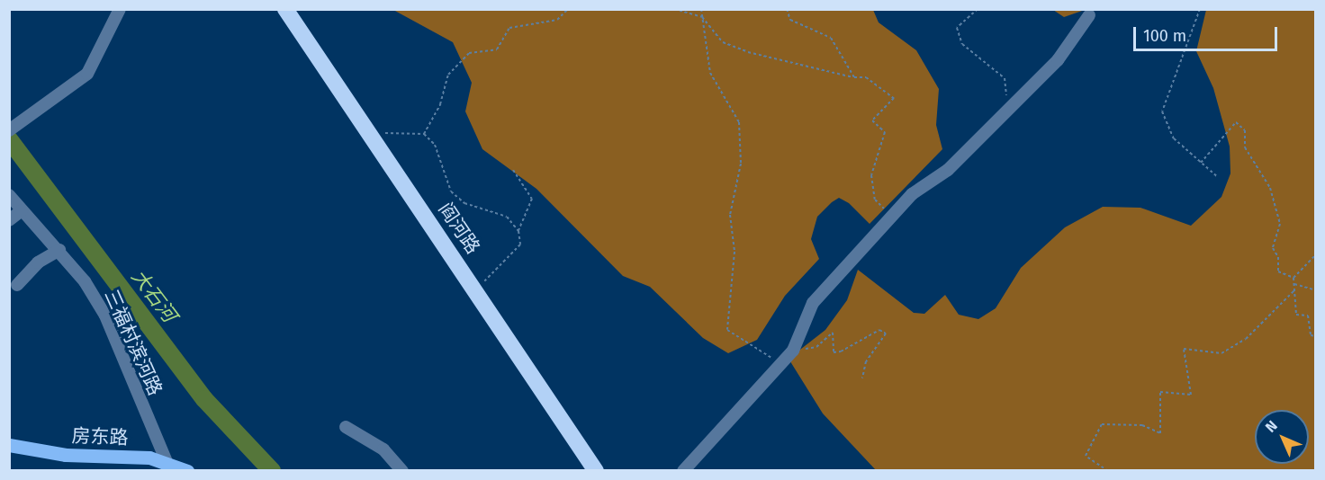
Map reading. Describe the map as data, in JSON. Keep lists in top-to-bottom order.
{
  "streets": {
    "highway": ["阎河路"],
    "main road": ["房东路"],
    "street": ["三福村滨河路"]
  },
  "crossings": [
    ["三福村滨河路", "房东路"]
  ],
  "water": ["大石河"],
  "scale_bar": "100 m",
  "north": "top left"
}
